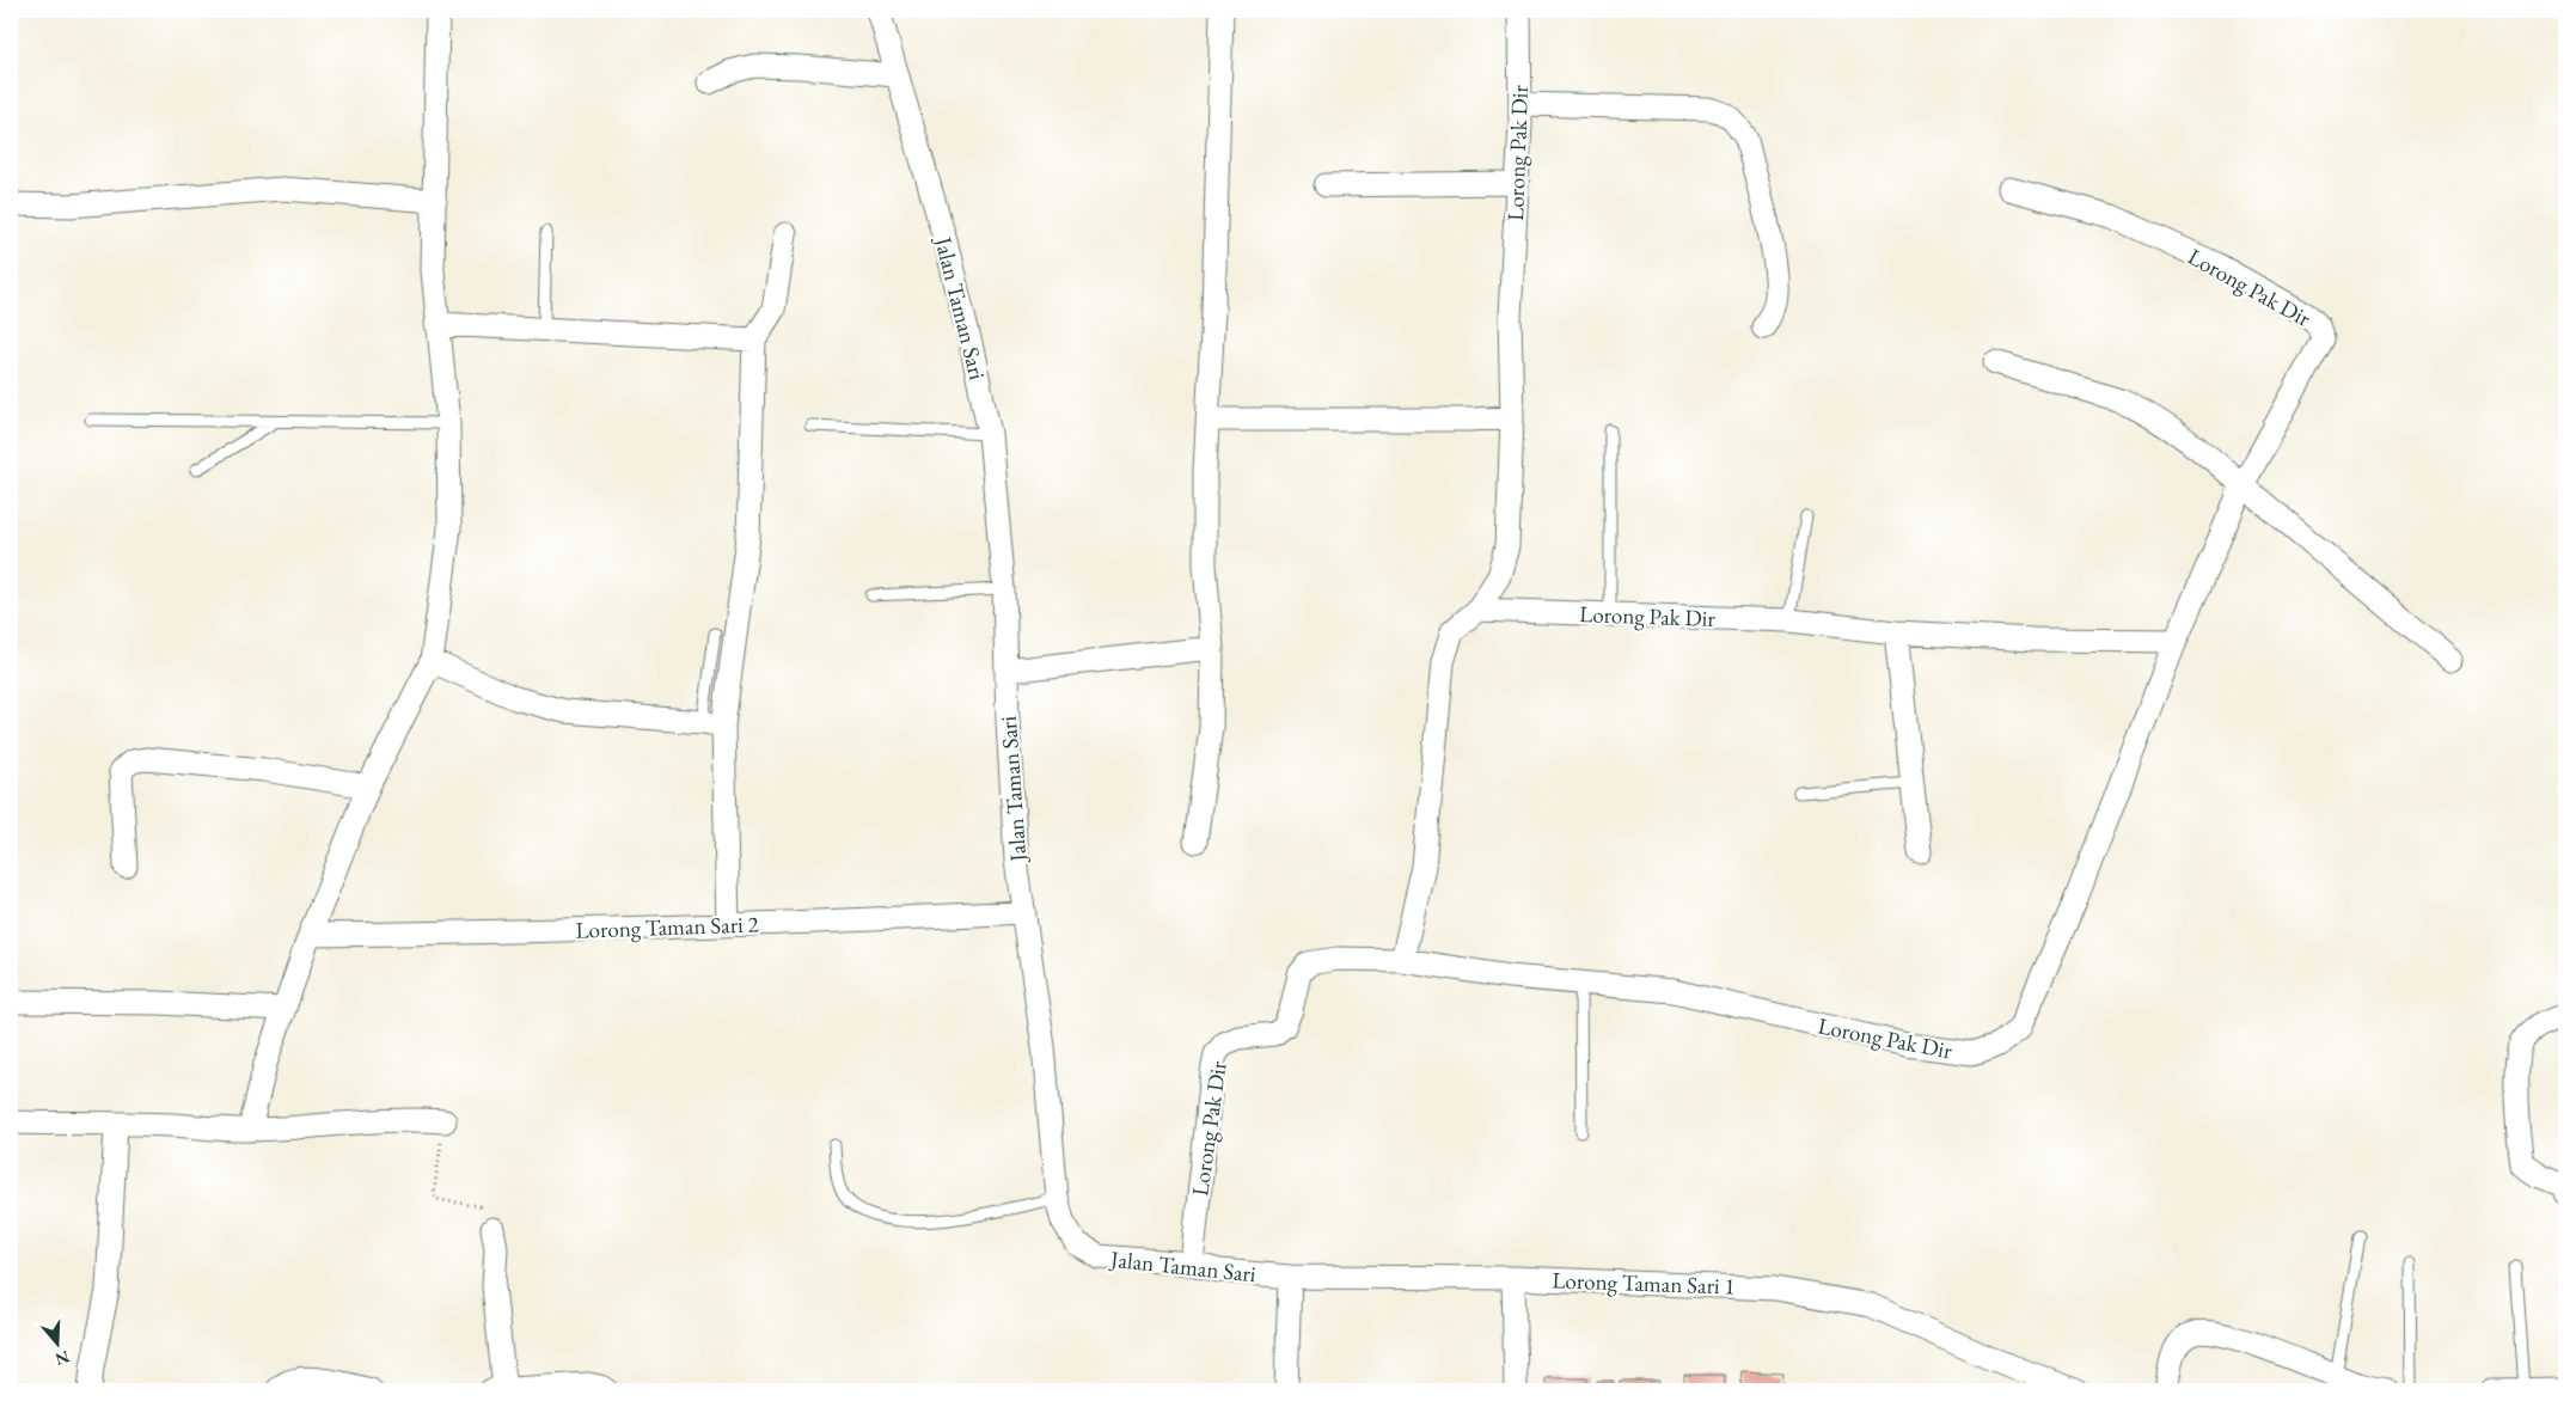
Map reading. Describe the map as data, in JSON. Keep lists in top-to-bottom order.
{
  "streets": {
    "street": [
      "Lorong Pak Dir",
      "Jalan Taman Sari",
      "Lorong Taman Sari 2",
      "Lorong Taman Sari 1"
    ]
  },
  "crossings": [
    ["Lorong Pak Dir", "Jalan Taman Sari"],
    ["Jalan Taman Sari", "Lorong Taman Sari 2"],
    ["Jalan Taman Sari", "Lorong Taman Sari 1"]
  ],
  "north": "bottom"
}
